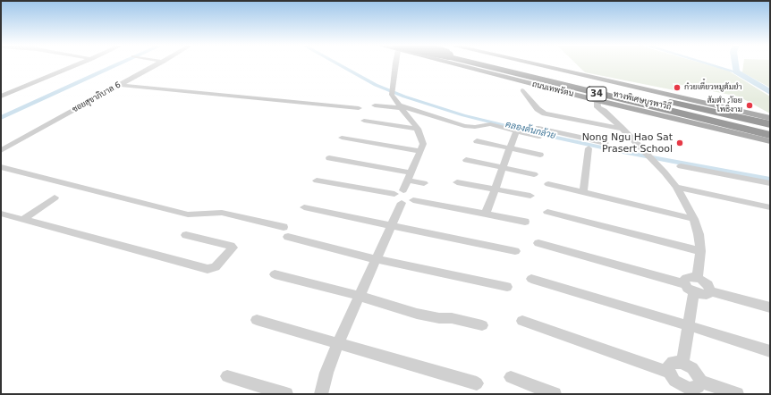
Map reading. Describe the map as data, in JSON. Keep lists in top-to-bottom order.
{
  "streets": {
    "highway": ["ถนนเทพรัตน", "34", "ทางพิเศษบูรพาวิถี"],
    "street": ["ซอยสุขาภิบาล 6"]
  },
  "crossings": [
    ["ถนนเทพรัตน", "ทางพิเศษบูรพาวิถี"]
  ],
  "water": ["คลองต้นกล้วย"],
  "places": ["ก๋วยเตี๋ยวหมูต้มยำ", "ส้มตำ น้อย โพธิ์งาม", "Nong Ngu Hao Sat Prasert School"]
}
